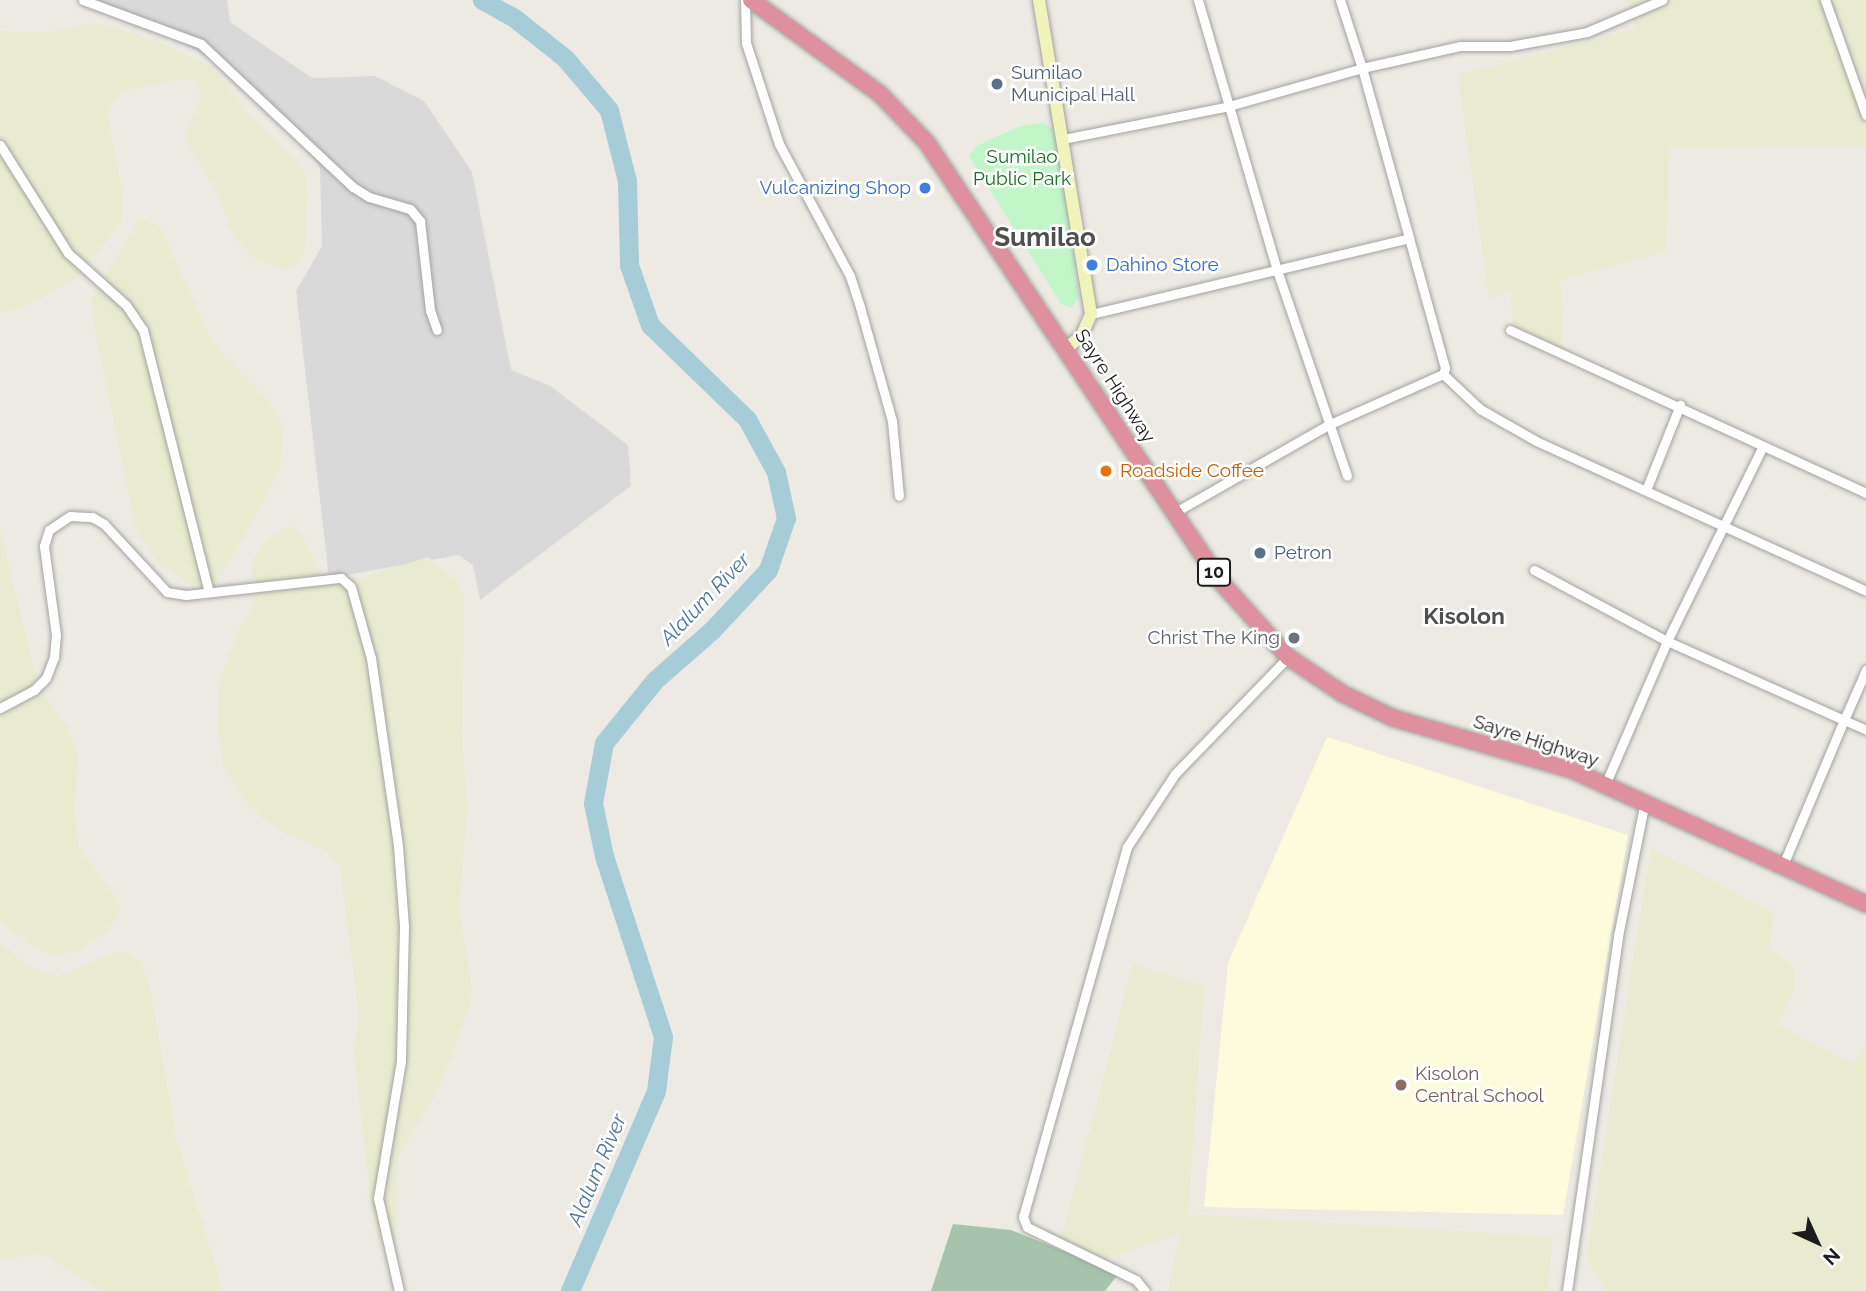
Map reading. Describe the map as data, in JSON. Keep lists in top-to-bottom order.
{
  "streets": {
    "highway": ["Sayre Highway", "10"]
  },
  "districts": ["Sumilao", "Kisolon"],
  "water": ["Alalum River"],
  "parks": ["Sumilao Public Park"],
  "places": [
    "Sumilao Municipal Hall",
    "Vulcanizing Shop",
    "Dahino Store",
    "Roadside Coffee",
    "Petron",
    "Christ The King",
    "Kisolon Central School"
  ],
  "north": "bottom right"
}
